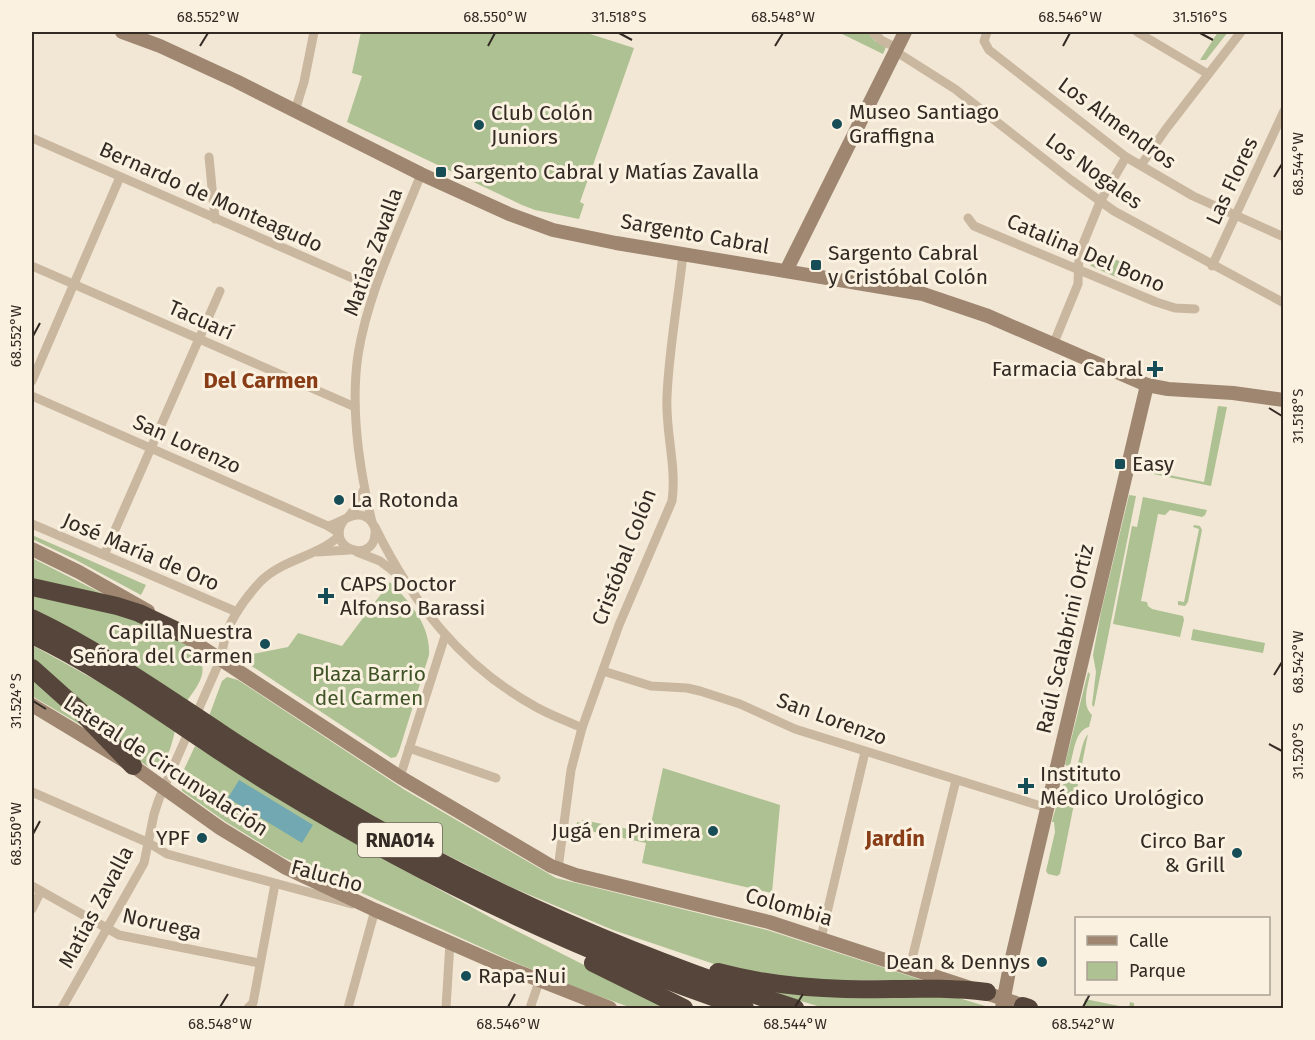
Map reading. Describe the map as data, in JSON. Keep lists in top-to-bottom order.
{
  "streets": {
    "highway": ["RNA014"],
    "street": [
      "Los Almendros",
      "Los Nogales",
      "Las Flores",
      "Bernardo de Monteagudo",
      "Sargento Cabral",
      "Matías Zavalla",
      "Catalina Del Bono",
      "Tacuarí",
      "San Lorenzo",
      "José María de Oro",
      "Cristóbal Colón",
      "Raúl Scalabrini Ortiz",
      "Lateral de Circunvalación",
      "Falucho",
      "Colombia",
      "Noruega"
    ]
  },
  "crossings": [
    ["Los Almendros", "Las Flores"],
    ["Los Nogales", "Las Flores"],
    ["Bernardo de Monteagudo", "Matías Zavalla"],
    ["Sargento Cabral", "Matías Zavalla"],
    ["Sargento Cabral", "Cristóbal Colón"],
    ["Sargento Cabral", "Raúl Scalabrini Ortiz"],
    ["Matías Zavalla", "Tacuarí"],
    ["Matías Zavalla", "San Lorenzo"],
    ["Matías Zavalla", "José María de Oro"],
    ["Matías Zavalla", "Lateral de Circunvalación"],
    ["Matías Zavalla", "Falucho"],
    ["Matías Zavalla", "Noruega"],
    ["San Lorenzo", "Cristóbal Colón"],
    ["San Lorenzo", "Raúl Scalabrini Ortiz"],
    ["Cristóbal Colón", "Colombia"],
    ["Raúl Scalabrini Ortiz", "Colombia"],
    ["Lateral de Circunvalación", "Falucho"]
  ],
  "districts": ["Del Carmen", "Jardín"],
  "parks": ["Plaza Barrio del Carmen"],
  "places": {
    "other": [
      "Museo Santiago Graffigna",
      "Club Colón Juniors",
      "La Rotonda",
      "Capilla Nuestra Señora del Carmen",
      "Jugá en Primera",
      "YPF",
      "Circo Bar & Grill",
      "Dean & Dennys",
      "Rapa-Nui"
    ],
    "transit": ["Sargento Cabral y Matías Zavalla", "Sargento Cabral y Cristóbal Colón", "Easy"],
    "health": ["Farmacia Cabral", "CAPS Doctor Alfonso Barassi", "Instituto Médico Urológico"]
  },
  "legend": ["Calle", "Parque"],
  "coordinates": [
    "68.552°W",
    "68.550°W",
    "31.518°S",
    "68.548°W",
    "68.546°W",
    "31.516°S",
    "68.544°W",
    "68.542°W",
    "31.524°S",
    "31.520°S"
  ]
}
